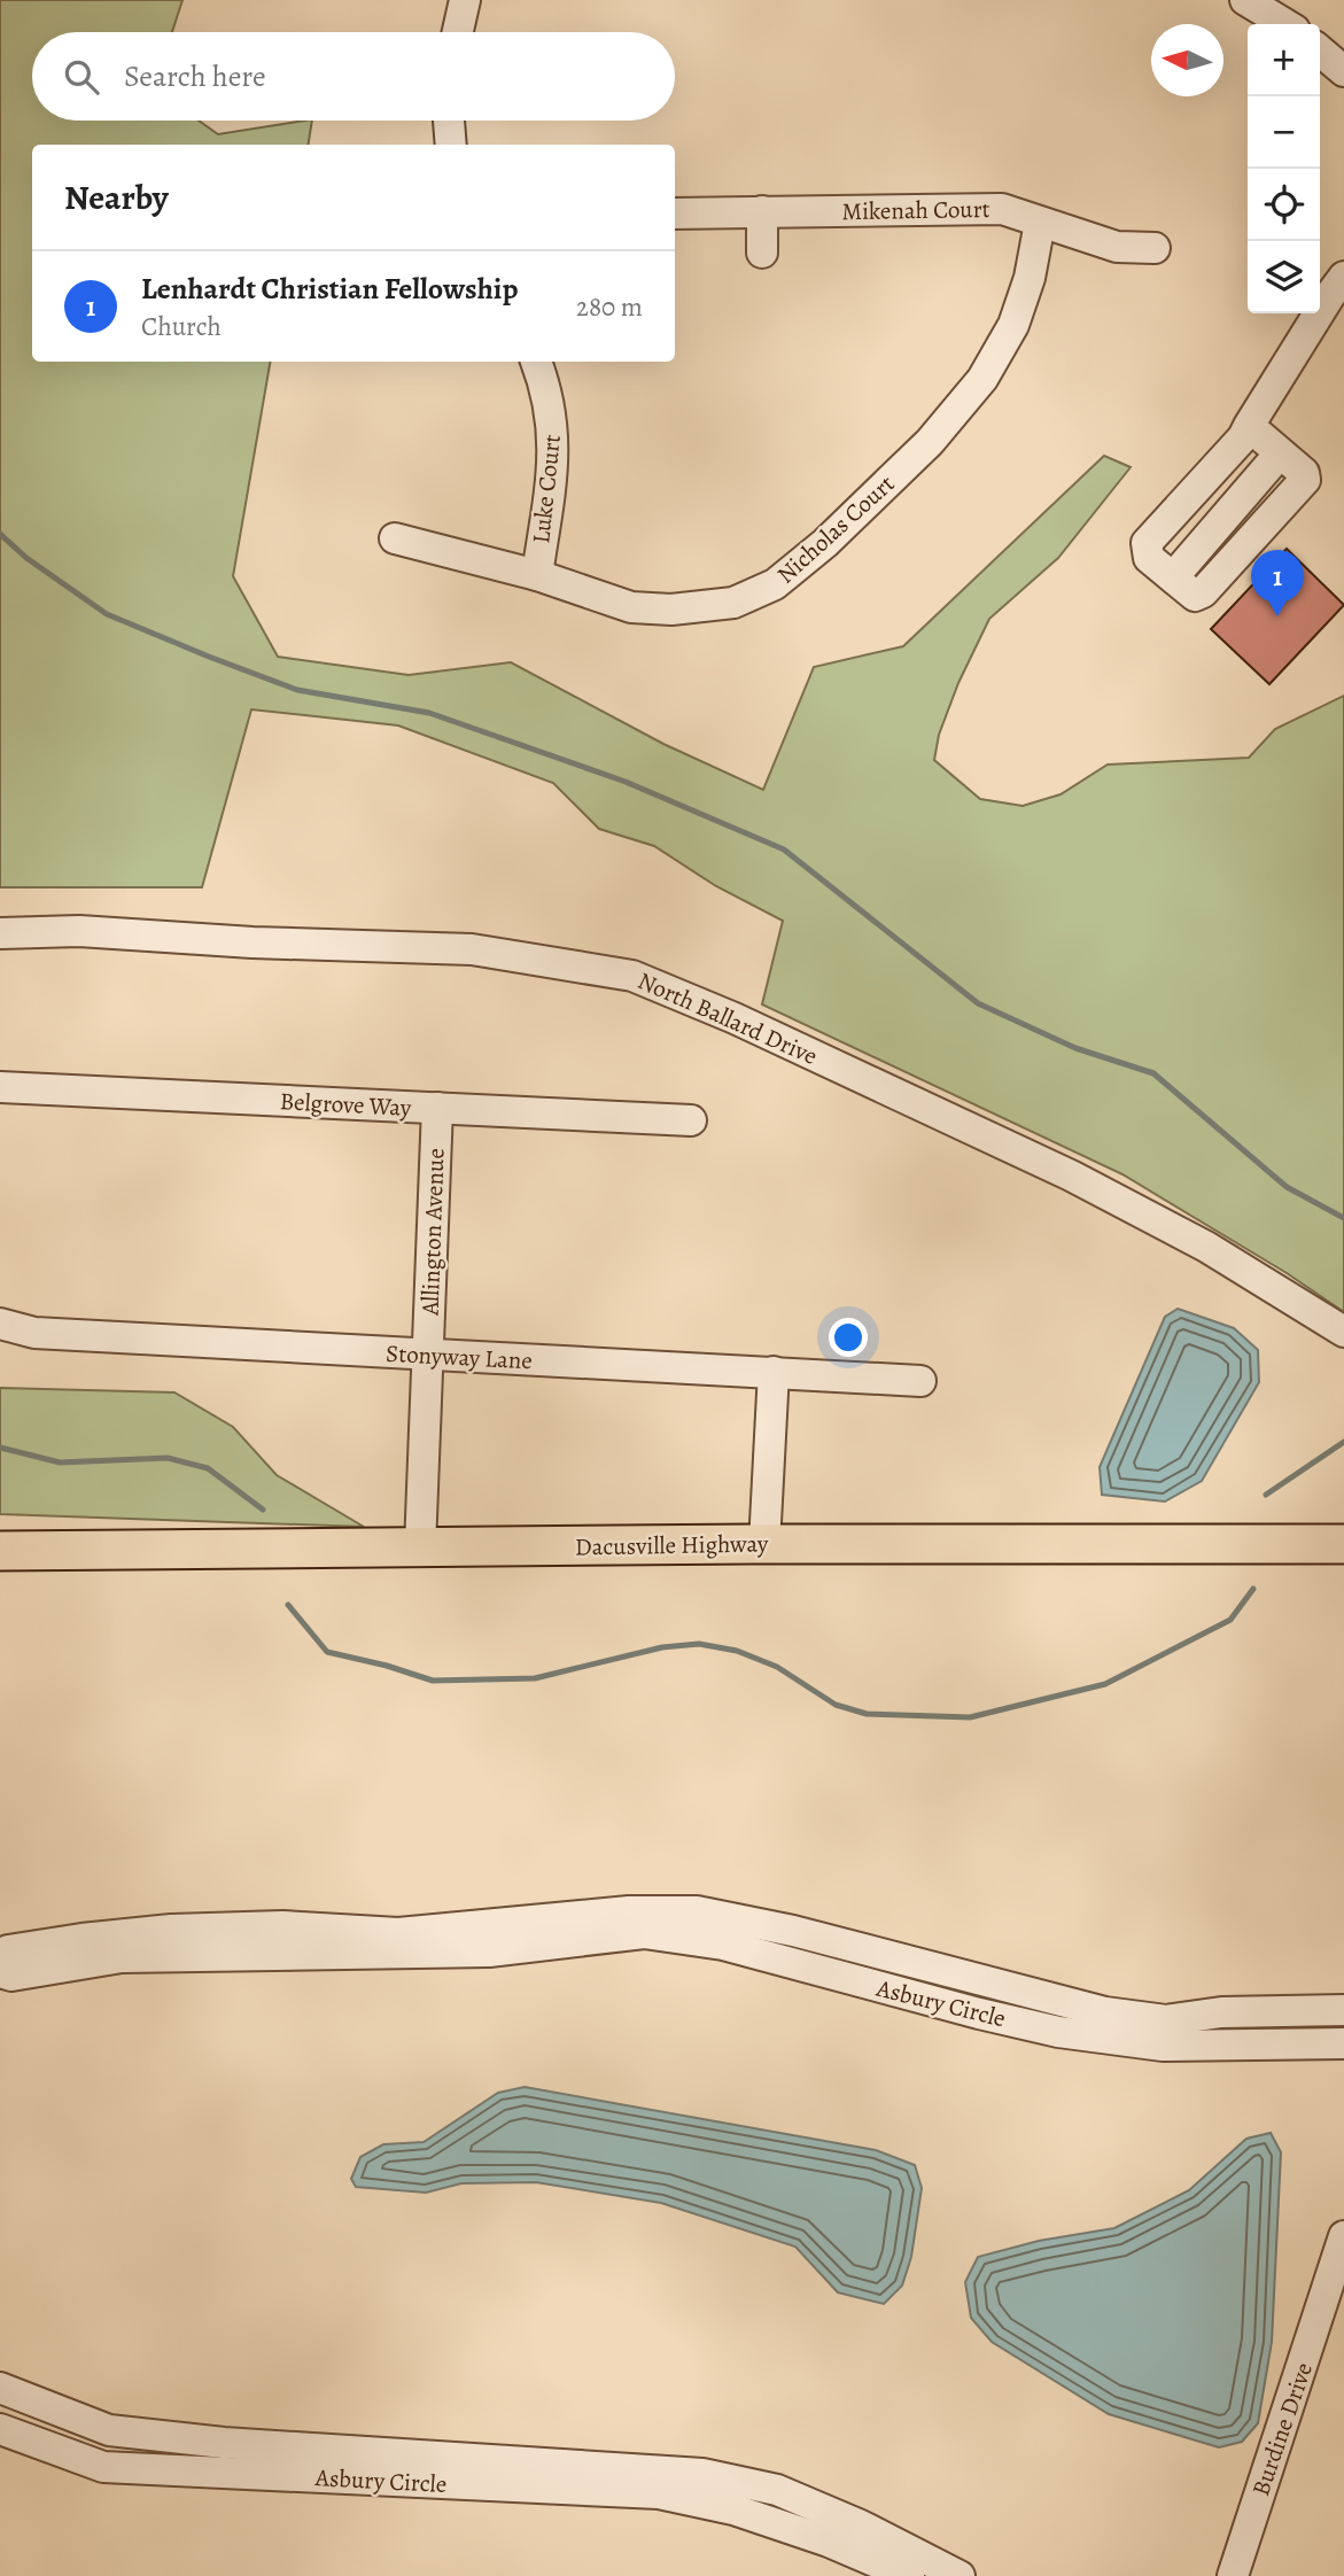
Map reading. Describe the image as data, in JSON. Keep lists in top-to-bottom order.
{
  "streets": {
    "main road": ["Dacusville Highway"],
    "street": [
      "Mikenah Court",
      "Luke Court",
      "Nicholas Court",
      "North Ballard Drive",
      "Belgrove Way",
      "Allington Avenue",
      "Stonyway Lane",
      "Asbury Circle",
      "Burdine Drive"
    ]
  },
  "crossings": [
    ["Mikenah Court", "Nicholas Court"],
    ["Luke Court", "Nicholas Court"],
    ["Belgrove Way", "Allington Avenue"],
    ["Allington Avenue", "Stonyway Lane"],
    ["Allington Avenue", "Dacusville Highway"]
  ],
  "north": "left",
  "page": {
    "map_buttons": ["+", "−"],
    "search": "Search here",
    "heading": "Nearby",
    "list": [
      {
        "mark": "1",
        "name": "Lenhardt Christian Fellowship",
        "note": "Church",
        "value": "280 m"
      }
    ],
    "pins": "1"
  }
}
